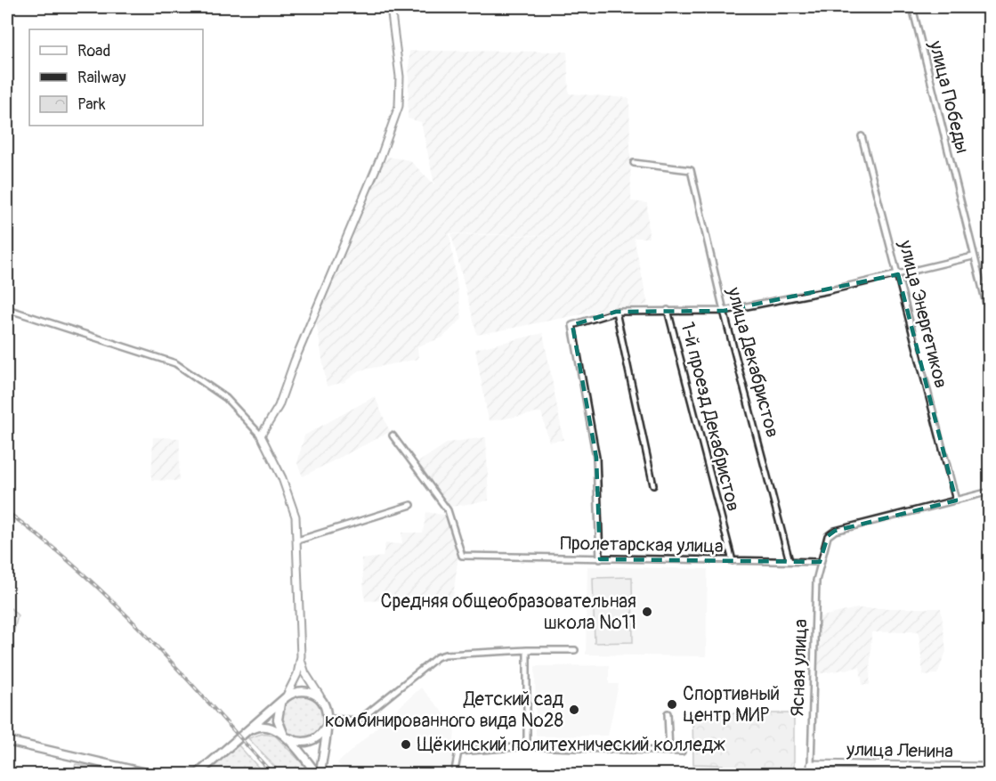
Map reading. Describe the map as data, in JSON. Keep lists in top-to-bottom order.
{
  "streets": {
    "street": [
      "улица Победы",
      "улица Энергетиков",
      "улица Декабристов",
      "1-й проезд Декабристов",
      "Пролетарская улица",
      "Ясная улица",
      "улица Ленина"
    ]
  },
  "crossings": [
    ["улица Энергетиков", "Ясная улица"],
    ["улица Декабристов", "Пролетарская улица"],
    ["1-й проезд Декабристов", "Пролетарская улица"],
    ["Пролетарская улица", "Ясная улица"],
    ["Ясная улица", "улица Ленина"]
  ],
  "places": [
    "Средняя общеобразовательная школа №11",
    "Спортивный центр МИР",
    "Детский сад комбинированного вида №28",
    "Щёкинский политехнический колледж"
  ],
  "legend": ["Road", "Railway", "Park"]
}
